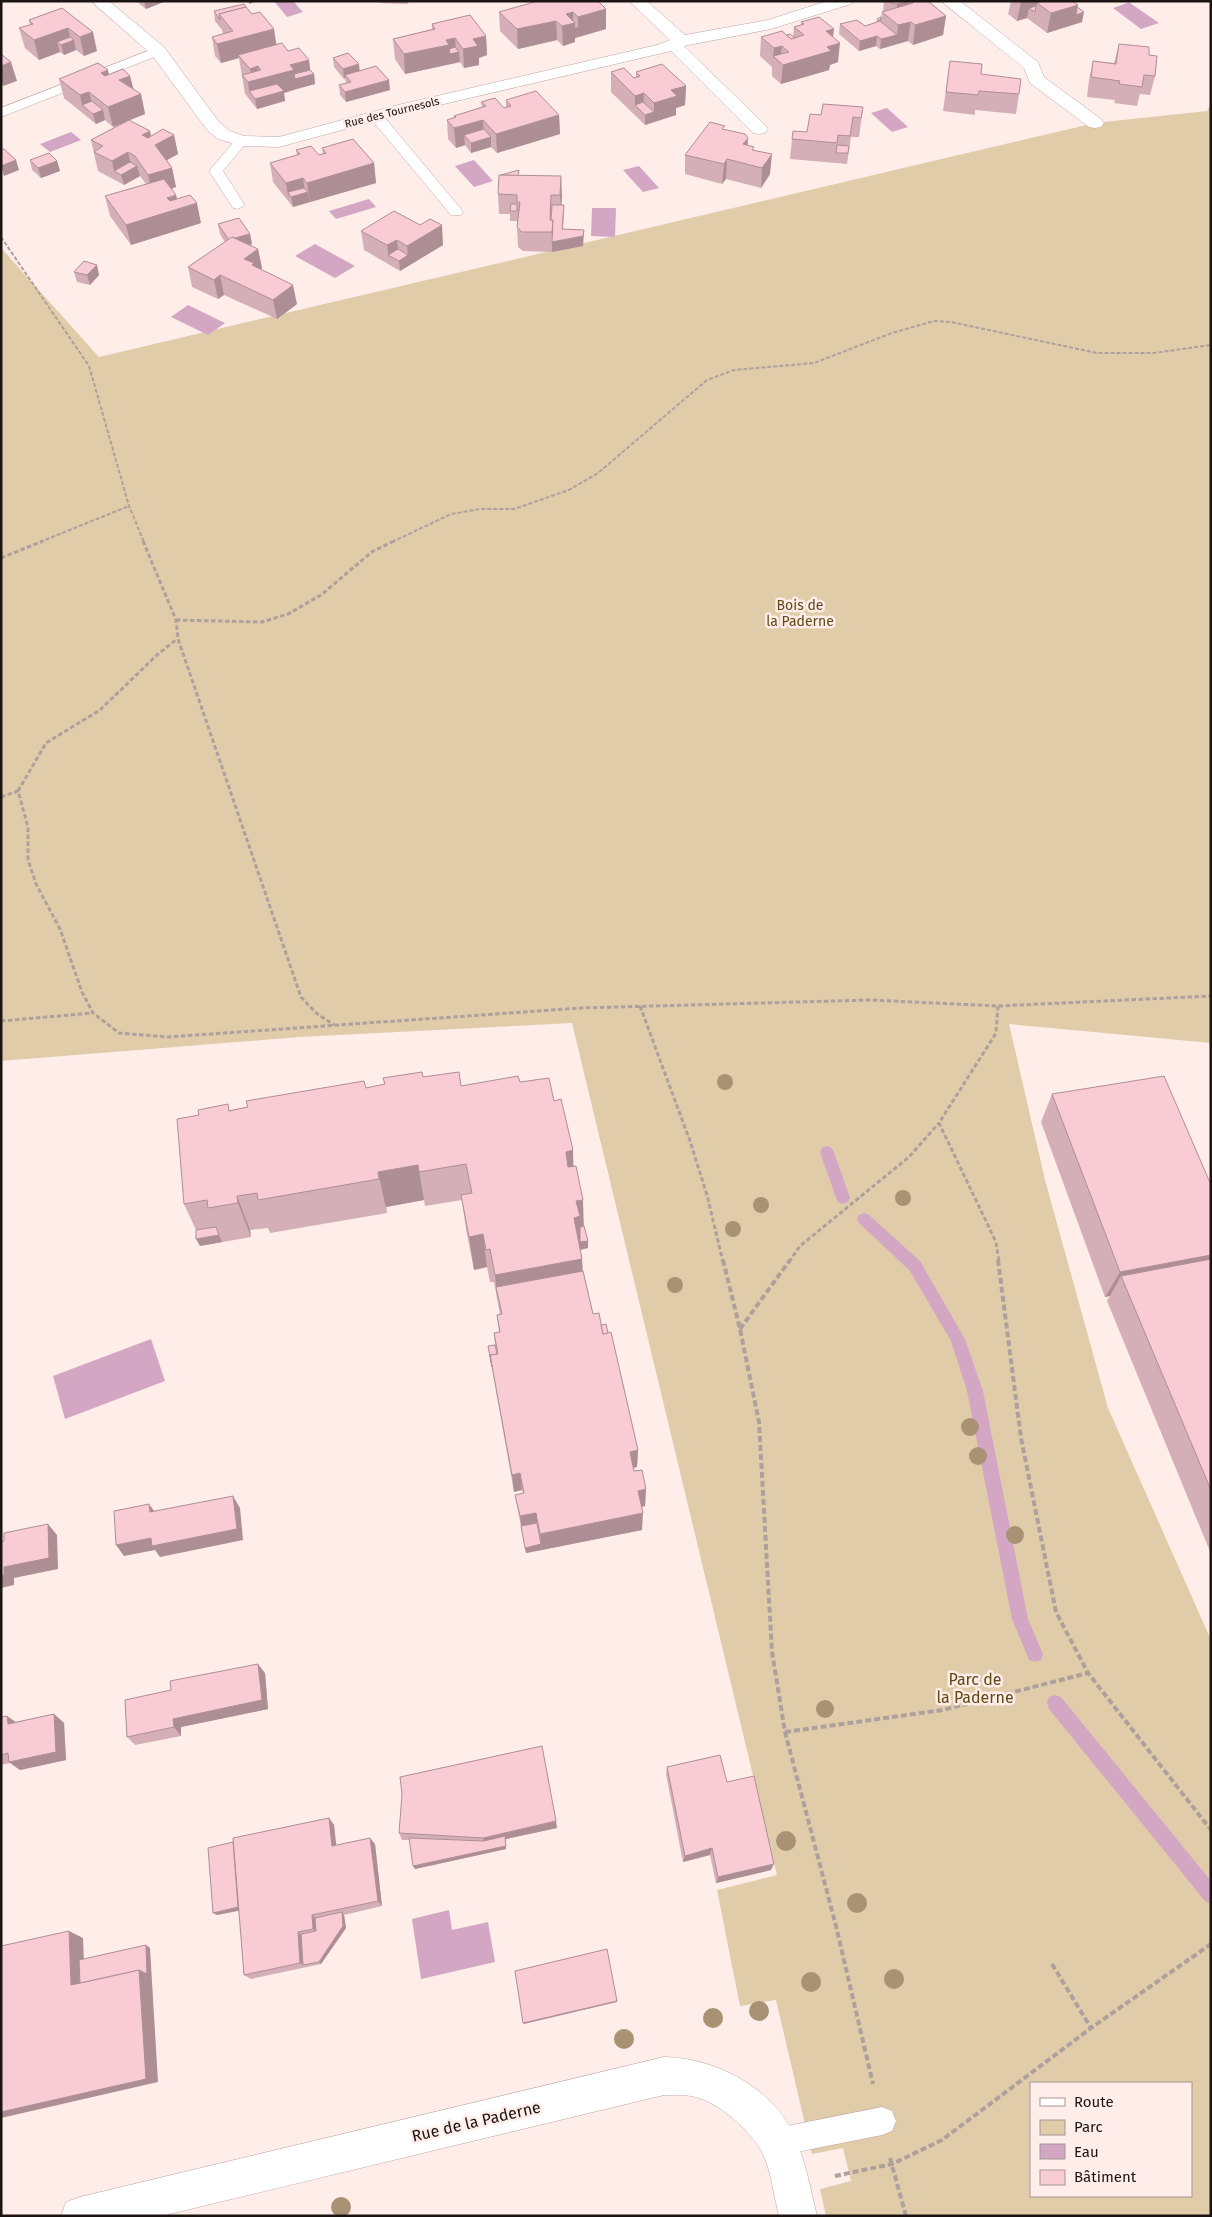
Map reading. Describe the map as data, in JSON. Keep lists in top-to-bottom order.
{
  "streets": {
    "street": ["Rue des Tournesols", "Rue de la Paderne"]
  },
  "parks": ["Bois de la Paderne", "Parc de la Paderne"],
  "legend": [
    "Route",
    "Parc",
    "Eau",
    "Bâtiment"
  ]
}
